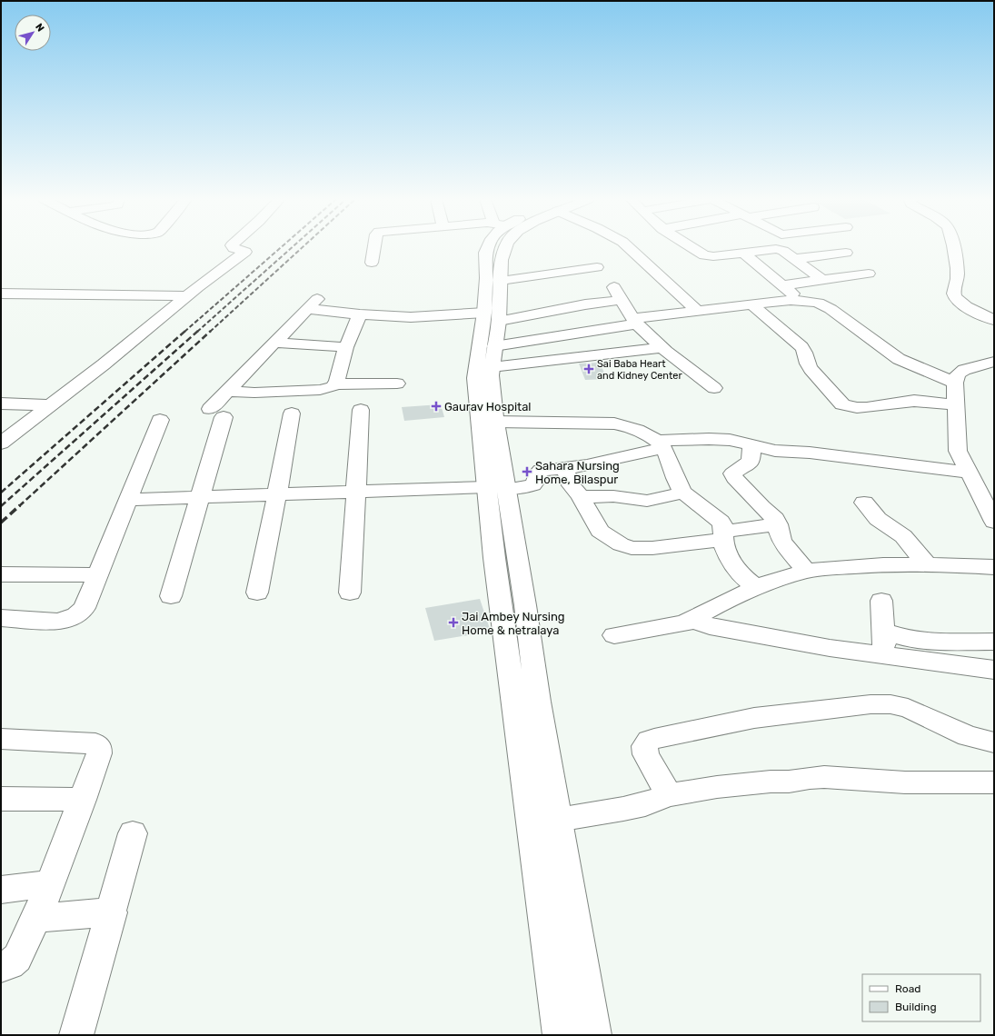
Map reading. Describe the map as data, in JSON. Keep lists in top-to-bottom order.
{
  "places": {
    "health": [
      "Sai Baba Heart and Kidney Center",
      "Gaurav Hospital",
      "Sahara Nursing Home, Bilaspur",
      "Jai Ambey Nursing Home & netralaya"
    ]
  },
  "legend": ["Road", "Building"],
  "north": "top right"
}
